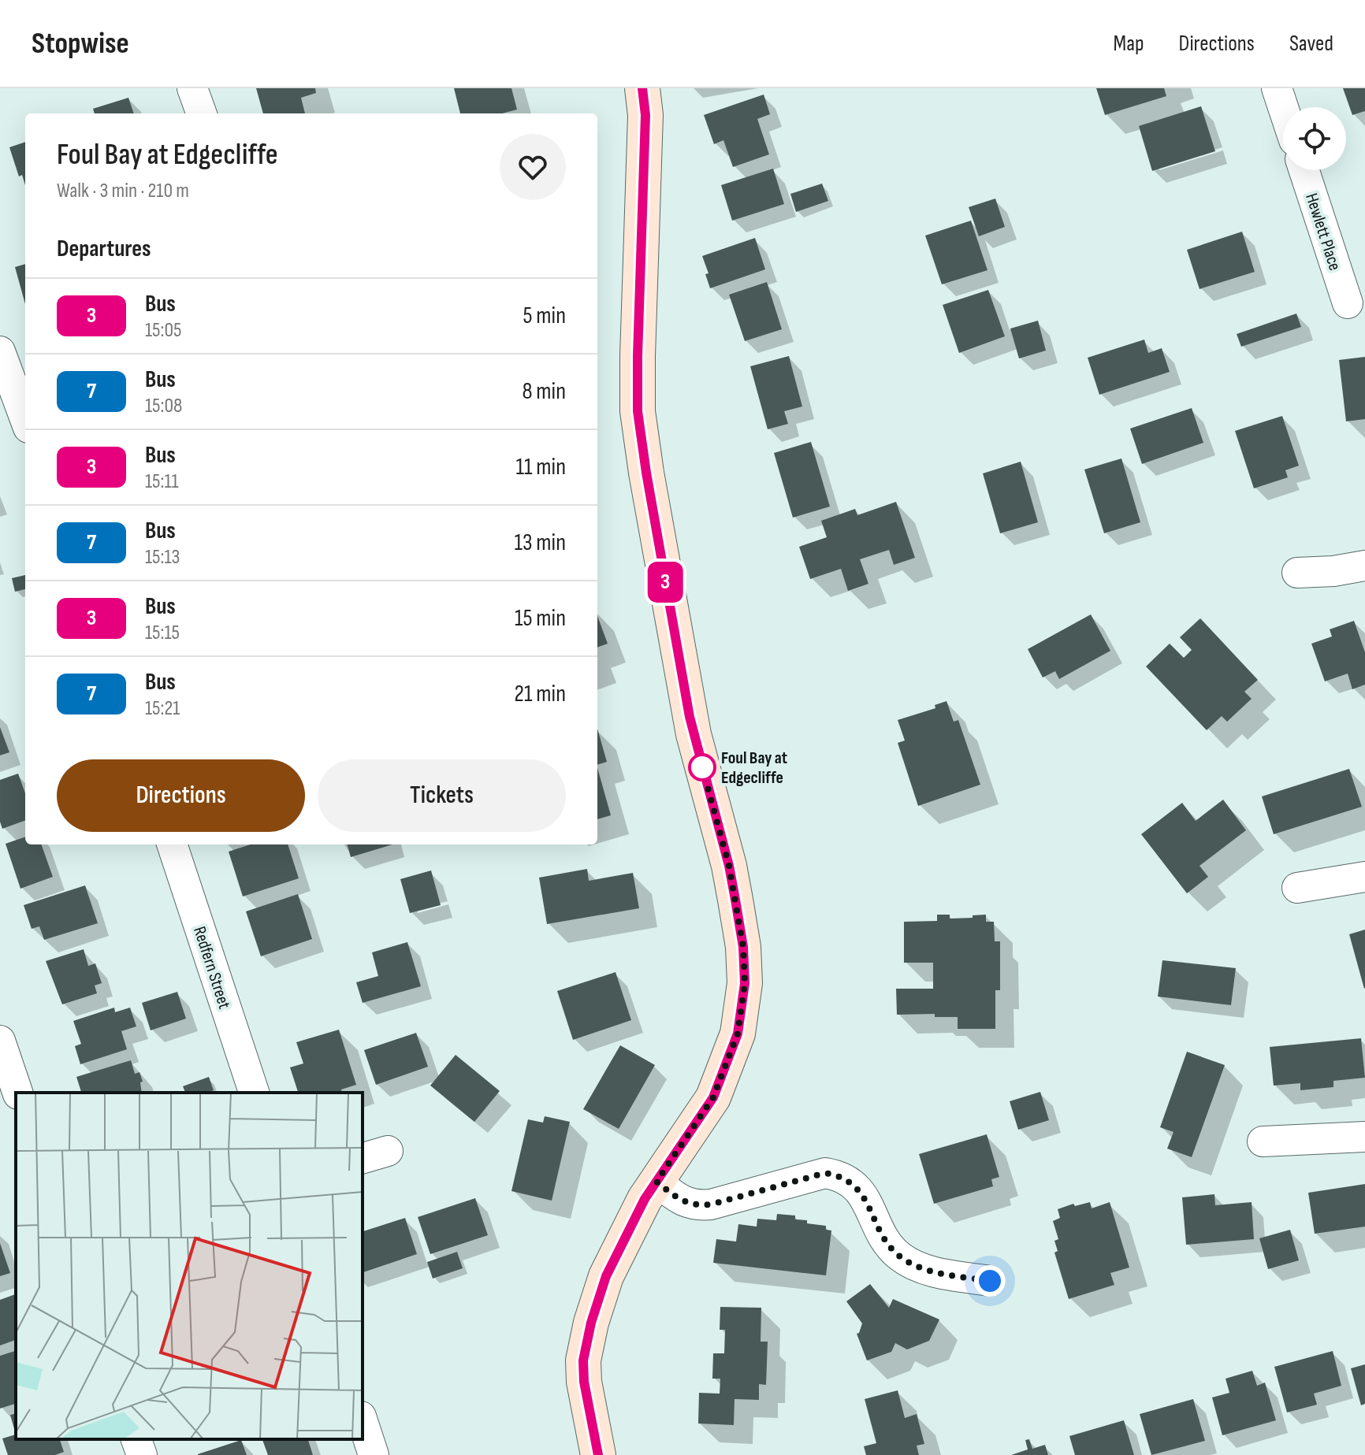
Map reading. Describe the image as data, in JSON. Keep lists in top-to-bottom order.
{
  "streets": {
    "street": ["Hewlett Place", "Redfern Street"]
  },
  "places": ["Foul Bay at Edgecliffe"],
  "lines": ["bus line 3"],
  "page": {
    "header": "Stopwise",
    "nav": ["Map", "Directions", "Saved"],
    "on_map": "3",
    "heading": [
      ["Foul Bay at Edgecliffe", "Walk · 3 min · 210 m"],
      "Departures"
    ],
    "list": [
      {
        "mark": "3",
        "name": "Bus",
        "note": "15:05",
        "value": "5 min"
      },
      {
        "mark": "7",
        "name": "Bus",
        "note": "15:08",
        "value": "8 min"
      },
      {
        "mark": "3",
        "name": "Bus",
        "note": "15:11",
        "value": "11 min"
      },
      {
        "mark": "7",
        "name": "Bus",
        "note": "15:13",
        "value": "13 min"
      },
      {
        "mark": "3",
        "name": "Bus",
        "note": "15:15",
        "value": "15 min"
      },
      {
        "mark": "7",
        "name": "Bus",
        "note": "15:21",
        "value": "21 min"
      }
    ],
    "buttons": ["Directions", "Tickets"]
  }
}
